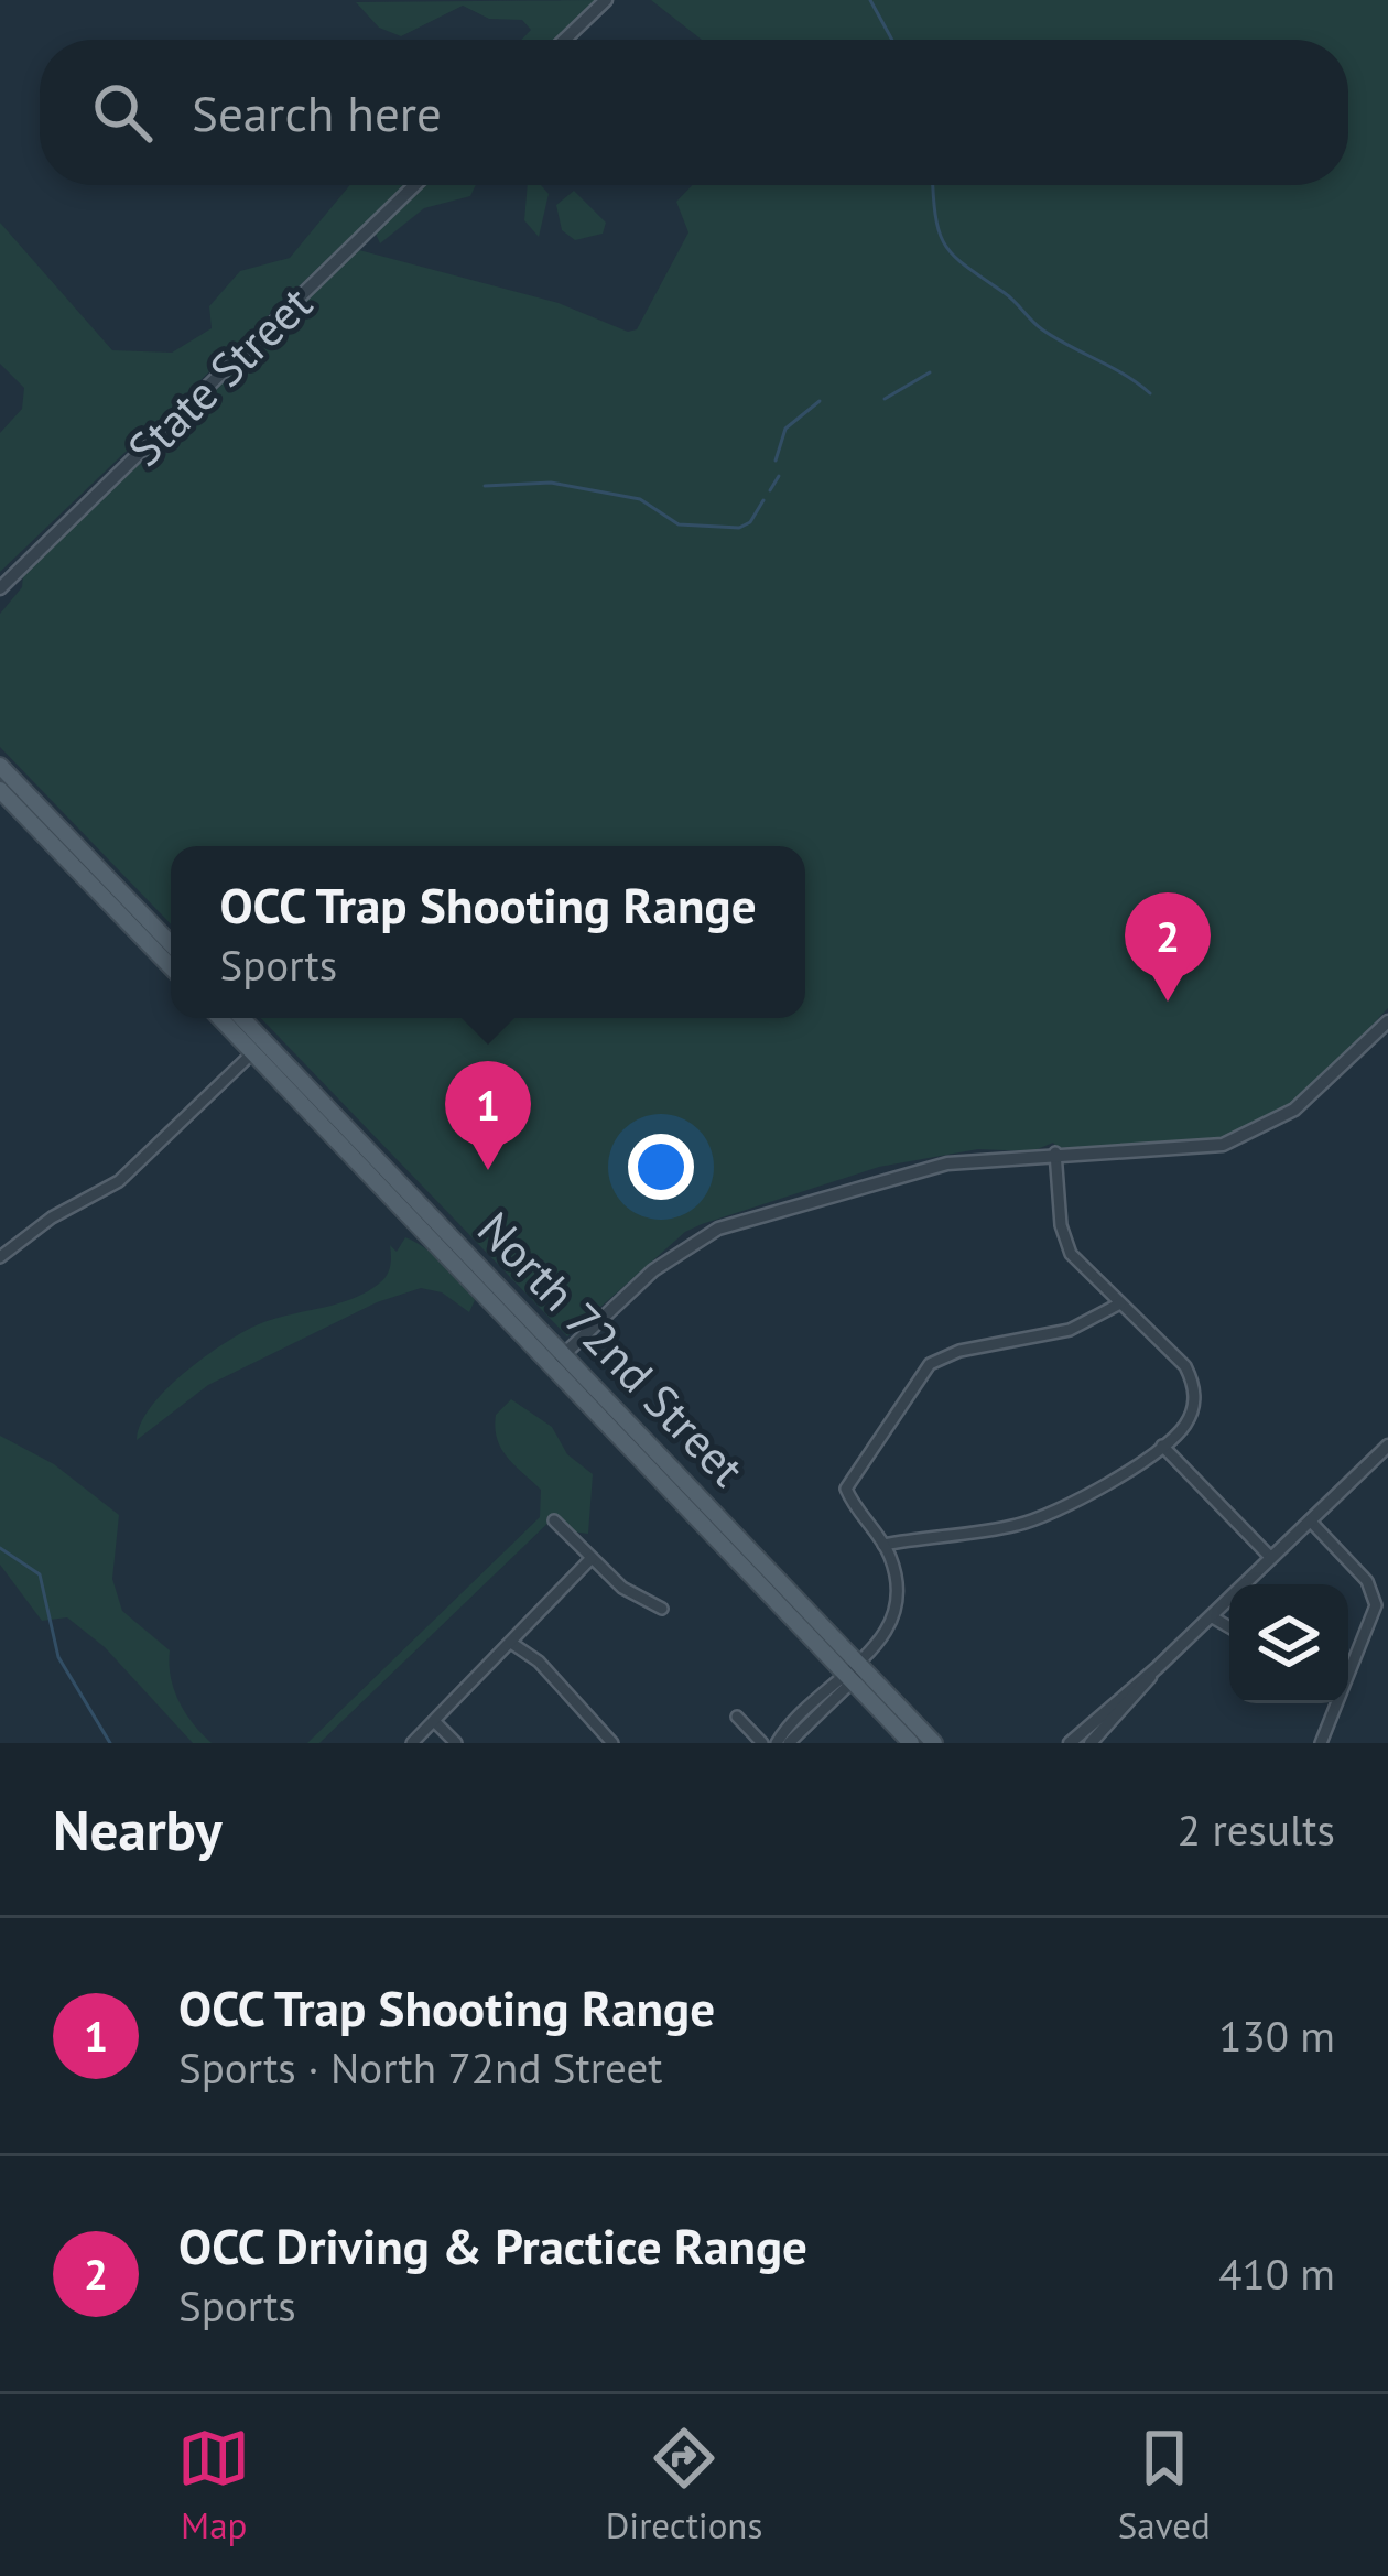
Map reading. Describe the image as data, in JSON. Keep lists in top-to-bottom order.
{
  "streets": {
    "main road": ["North 72nd Street"],
    "street": ["State Street"]
  },
  "page": {
    "search": "Search here",
    "popup": ["OCC Trap Shooting Range", "Sports"],
    "pins": ["2", "1"],
    "heading": ["Nearby", "2 results"],
    "list": [
      {
        "mark": "1",
        "name": "OCC Trap Shooting Range",
        "note": "Sports · North 72nd Street",
        "value": "130 m"
      },
      {
        "mark": "2",
        "name": "OCC Driving & Practice Range",
        "note": "Sports",
        "value": "410 m"
      }
    ],
    "nav": ["Map", "Directions", "Saved"]
  }
}
